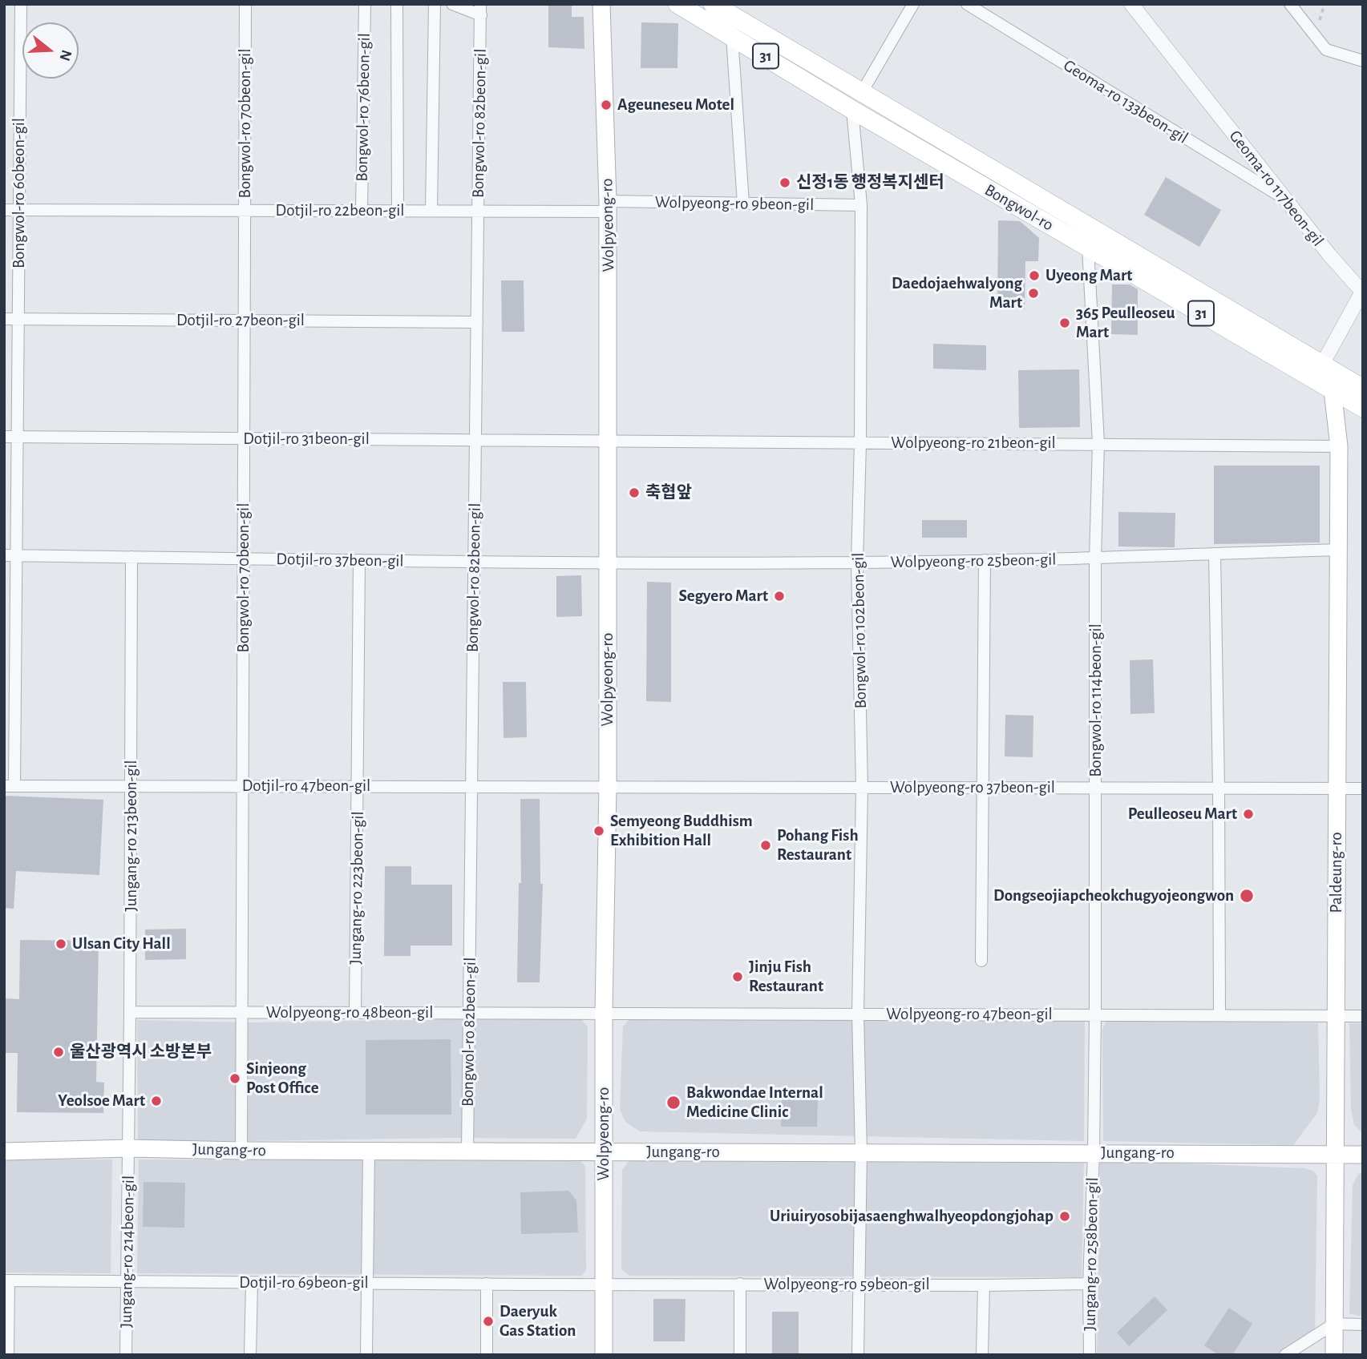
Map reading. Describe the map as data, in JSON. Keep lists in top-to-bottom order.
{
  "streets": {
    "main road": [
      "31",
      "Bongwol-ro",
      "Wolpyeong-ro",
      "Paldeung-ro",
      "Jungang-ro"
    ],
    "street": [
      "Geoma-ro 133beon-gil",
      "Bongwol-ro 76beon-gil",
      "Bongwol-ro 70beon-gil",
      "Bongwol-ro 82beon-gil",
      "Geoma-ro 117beon-gil",
      "Bongwol-ro 60beon-gil",
      "Wolpyeong-ro 9beon-gil",
      "Dotjil-ro 22beon-gil",
      "Dotjil-ro 27beon-gil",
      "Dotjil-ro 31beon-gil",
      "Wolpyeong-ro 21beon-gil",
      "Dotjil-ro 37beon-gil",
      "Wolpyeong-ro 25beon-gil",
      "Bongwol-ro 102beon-gil",
      "Bongwol-ro 114beon-gil",
      "Dotjil-ro 47beon-gil",
      "Wolpyeong-ro 37beon-gil",
      "Jungang-ro 213beon-gil",
      "Jungang-ro 223beon-gil",
      "Wolpyeong-ro 48beon-gil",
      "Wolpyeong-ro 47beon-gil",
      "Jungang-ro 214beon-gil",
      "Jungang-ro 258beon-gil",
      "Dotjil-ro 69beon-gil",
      "Wolpyeong-ro 59beon-gil"
    ]
  },
  "crossings": [
    ["Geoma-ro 133beon-gil", "Geoma-ro 117beon-gil"],
    ["Bongwol-ro 76beon-gil", "Dotjil-ro 22beon-gil"],
    ["Bongwol-ro 70beon-gil", "Dotjil-ro 22beon-gil"],
    ["Bongwol-ro 70beon-gil", "Dotjil-ro 27beon-gil"],
    ["Bongwol-ro 70beon-gil", "Dotjil-ro 31beon-gil"],
    ["Bongwol-ro 70beon-gil", "Dotjil-ro 37beon-gil"],
    ["Bongwol-ro 70beon-gil", "Dotjil-ro 47beon-gil"],
    ["Bongwol-ro 70beon-gil", "Wolpyeong-ro 48beon-gil"],
    ["Bongwol-ro 70beon-gil", "Jungang-ro"],
    ["Bongwol-ro 82beon-gil", "Dotjil-ro 22beon-gil"],
    ["Bongwol-ro 82beon-gil", "Dotjil-ro 27beon-gil"],
    ["Bongwol-ro 82beon-gil", "Dotjil-ro 31beon-gil"],
    ["Bongwol-ro 82beon-gil", "Dotjil-ro 37beon-gil"],
    ["Bongwol-ro 82beon-gil", "Dotjil-ro 47beon-gil"],
    ["Bongwol-ro 82beon-gil", "Wolpyeong-ro 48beon-gil"],
    ["Bongwol-ro 82beon-gil", "Jungang-ro"],
    ["Geoma-ro 117beon-gil", "Bongwol-ro"],
    ["Bongwol-ro 60beon-gil", "Dotjil-ro 22beon-gil"],
    ["Bongwol-ro 60beon-gil", "Dotjil-ro 27beon-gil"],
    ["Bongwol-ro 60beon-gil", "Dotjil-ro 31beon-gil"],
    ["Bongwol-ro 60beon-gil", "Dotjil-ro 37beon-gil"],
    ["Bongwol-ro 60beon-gil", "Dotjil-ro 47beon-gil"],
    ["Wolpyeong-ro 9beon-gil", "Dotjil-ro 22beon-gil"],
    ["Wolpyeong-ro 9beon-gil", "Wolpyeong-ro"],
    ["Wolpyeong-ro 9beon-gil", "Bongwol-ro 102beon-gil"],
    ["Bongwol-ro", "Bongwol-ro 102beon-gil"],
    ["Bongwol-ro", "Bongwol-ro 114beon-gil"],
    ["Bongwol-ro", "Paldeung-ro"],
    ["Dotjil-ro 22beon-gil", "Wolpyeong-ro"],
    ["Wolpyeong-ro", "Dotjil-ro 31beon-gil"],
    ["Wolpyeong-ro", "Wolpyeong-ro 21beon-gil"],
    ["Wolpyeong-ro", "Dotjil-ro 37beon-gil"],
    ["Wolpyeong-ro", "Wolpyeong-ro 25beon-gil"],
    ["Wolpyeong-ro", "Dotjil-ro 47beon-gil"],
    ["Wolpyeong-ro", "Wolpyeong-ro 37beon-gil"],
    ["Wolpyeong-ro", "Wolpyeong-ro 48beon-gil"],
    ["Wolpyeong-ro", "Wolpyeong-ro 47beon-gil"],
    ["Wolpyeong-ro", "Jungang-ro"],
    ["Wolpyeong-ro", "Dotjil-ro 69beon-gil"],
    ["Wolpyeong-ro", "Wolpyeong-ro 59beon-gil"],
    ["Dotjil-ro 31beon-gil", "Wolpyeong-ro 21beon-gil"],
    ["Wolpyeong-ro 21beon-gil", "Bongwol-ro 102beon-gil"],
    ["Wolpyeong-ro 21beon-gil", "Bongwol-ro 114beon-gil"],
    ["Wolpyeong-ro 21beon-gil", "Paldeung-ro"],
    ["Dotjil-ro 37beon-gil", "Wolpyeong-ro 25beon-gil"],
    ["Dotjil-ro 37beon-gil", "Jungang-ro 213beon-gil"],
    ["Dotjil-ro 37beon-gil", "Jungang-ro 223beon-gil"],
    ["Wolpyeong-ro 25beon-gil", "Bongwol-ro 102beon-gil"],
    ["Wolpyeong-ro 25beon-gil", "Bongwol-ro 114beon-gil"],
    ["Wolpyeong-ro 25beon-gil", "Paldeung-ro"],
    ["Bongwol-ro 102beon-gil", "Wolpyeong-ro 37beon-gil"],
    ["Bongwol-ro 102beon-gil", "Wolpyeong-ro 47beon-gil"],
    ["Bongwol-ro 102beon-gil", "Jungang-ro"],
    ["Bongwol-ro 102beon-gil", "Wolpyeong-ro 59beon-gil"],
    ["Bongwol-ro 114beon-gil", "Wolpyeong-ro 37beon-gil"],
    ["Bongwol-ro 114beon-gil", "Wolpyeong-ro 47beon-gil"],
    ["Bongwol-ro 114beon-gil", "Jungang-ro"],
    ["Bongwol-ro 114beon-gil", "Jungang-ro 258beon-gil"],
    ["Dotjil-ro 47beon-gil", "Wolpyeong-ro 37beon-gil"],
    ["Dotjil-ro 47beon-gil", "Jungang-ro 213beon-gil"],
    ["Dotjil-ro 47beon-gil", "Jungang-ro 223beon-gil"],
    ["Wolpyeong-ro 37beon-gil", "Paldeung-ro"],
    ["Jungang-ro 213beon-gil", "Wolpyeong-ro 48beon-gil"],
    ["Jungang-ro 213beon-gil", "Jungang-ro"],
    ["Jungang-ro 213beon-gil", "Jungang-ro 214beon-gil"],
    ["Paldeung-ro", "Wolpyeong-ro 47beon-gil"],
    ["Paldeung-ro", "Jungang-ro"],
    ["Jungang-ro 223beon-gil", "Wolpyeong-ro 48beon-gil"],
    ["Wolpyeong-ro 48beon-gil", "Wolpyeong-ro 47beon-gil"],
    ["Jungang-ro", "Jungang-ro 214beon-gil"],
    ["Jungang-ro", "Jungang-ro 258beon-gil"],
    ["Jungang-ro 214beon-gil", "Dotjil-ro 69beon-gil"],
    ["Jungang-ro 258beon-gil", "Wolpyeong-ro 59beon-gil"],
    ["Dotjil-ro 69beon-gil", "Wolpyeong-ro 59beon-gil"]
  ],
  "places": [
    "Ageuneseu Motel",
    "신정1동 행정복지센터",
    "Uyeong Mart",
    "Daedojaehwalyong Mart",
    "365 Peulleoseu Mart",
    "축협앞",
    "Segyero Mart",
    "Peulleoseu Mart",
    "Semyeong Buddhism Exhibition Hall",
    "Pohang Fish Restaurant",
    "Dongseojiapcheokchugyojeongwon",
    "Ulsan City Hall",
    "Jinju Fish Restaurant",
    "울산광역시 소방본부",
    "Sinjeong Post Office",
    "Yeolsoe Mart",
    "Bakwondae Internal Medicine Clinic",
    "Uriuiryosobijasaenghwalhyeopdongjohap",
    "Daeryuk Gas Station"
  ],
  "north": "right"
}
